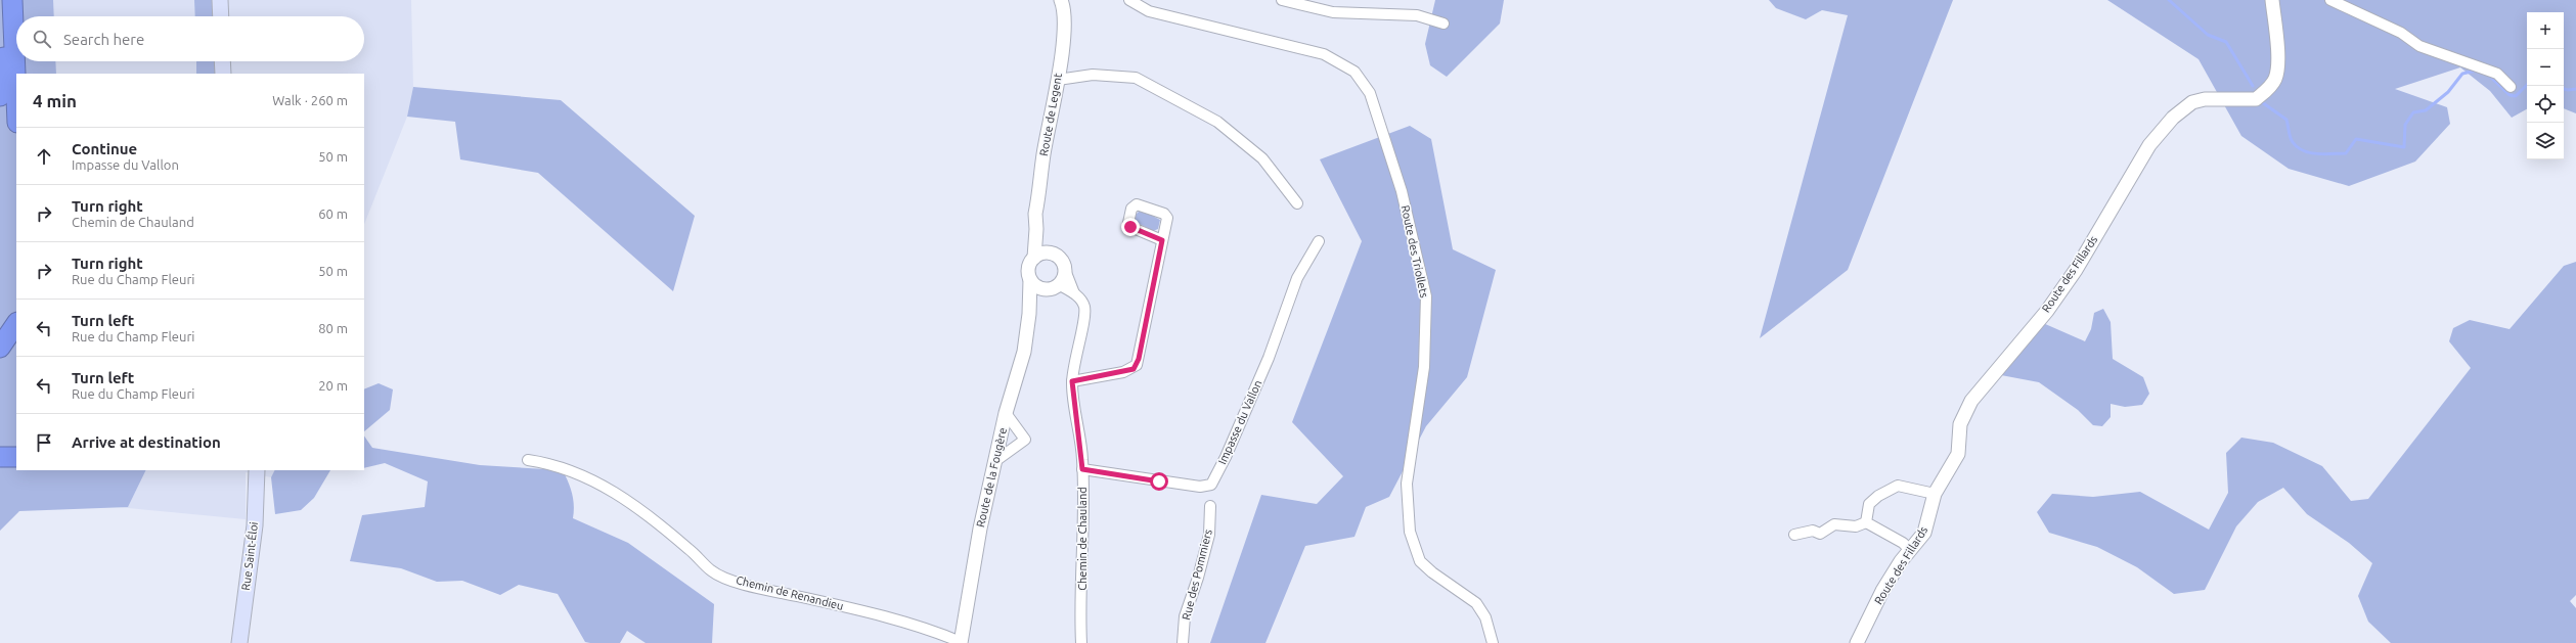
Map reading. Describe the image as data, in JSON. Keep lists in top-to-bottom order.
{
  "streets": {
    "main road": ["Rue Saint-Éloi"],
    "street": [
      "Route de Legent",
      "Route des Triollets",
      "Route des Fillards",
      "Impasse du Vallon",
      "Route de la Fougère",
      "Chemin de Chauland",
      "Rue des Pommiers",
      "Chemin de Renandieu"
    ]
  },
  "crossings": [
    ["Route de Legent", "Route de la Fougère"],
    ["Route de Legent", "Chemin de Chauland"],
    ["Impasse du Vallon", "Chemin de Chauland"],
    ["Route de la Fougère", "Chemin de Chauland"],
    ["Route de la Fougère", "Chemin de Renandieu"]
  ],
  "page": {
    "map_buttons": ["+", "−"],
    "search": "Search here",
    "heading": ["4 min", "Walk · 260 m"],
    "list": [
      ["Continue", "Impasse du Vallon", "50 m"],
      ["Turn right", "Chemin de Chauland", "60 m"],
      ["Turn right", "Rue du Champ Fleuri", "50 m"],
      ["Turn left", "Rue du Champ Fleuri", "80 m"],
      ["Turn left", "Rue du Champ Fleuri", "20 m"],
      "Arrive at destination"
    ]
  }
}
